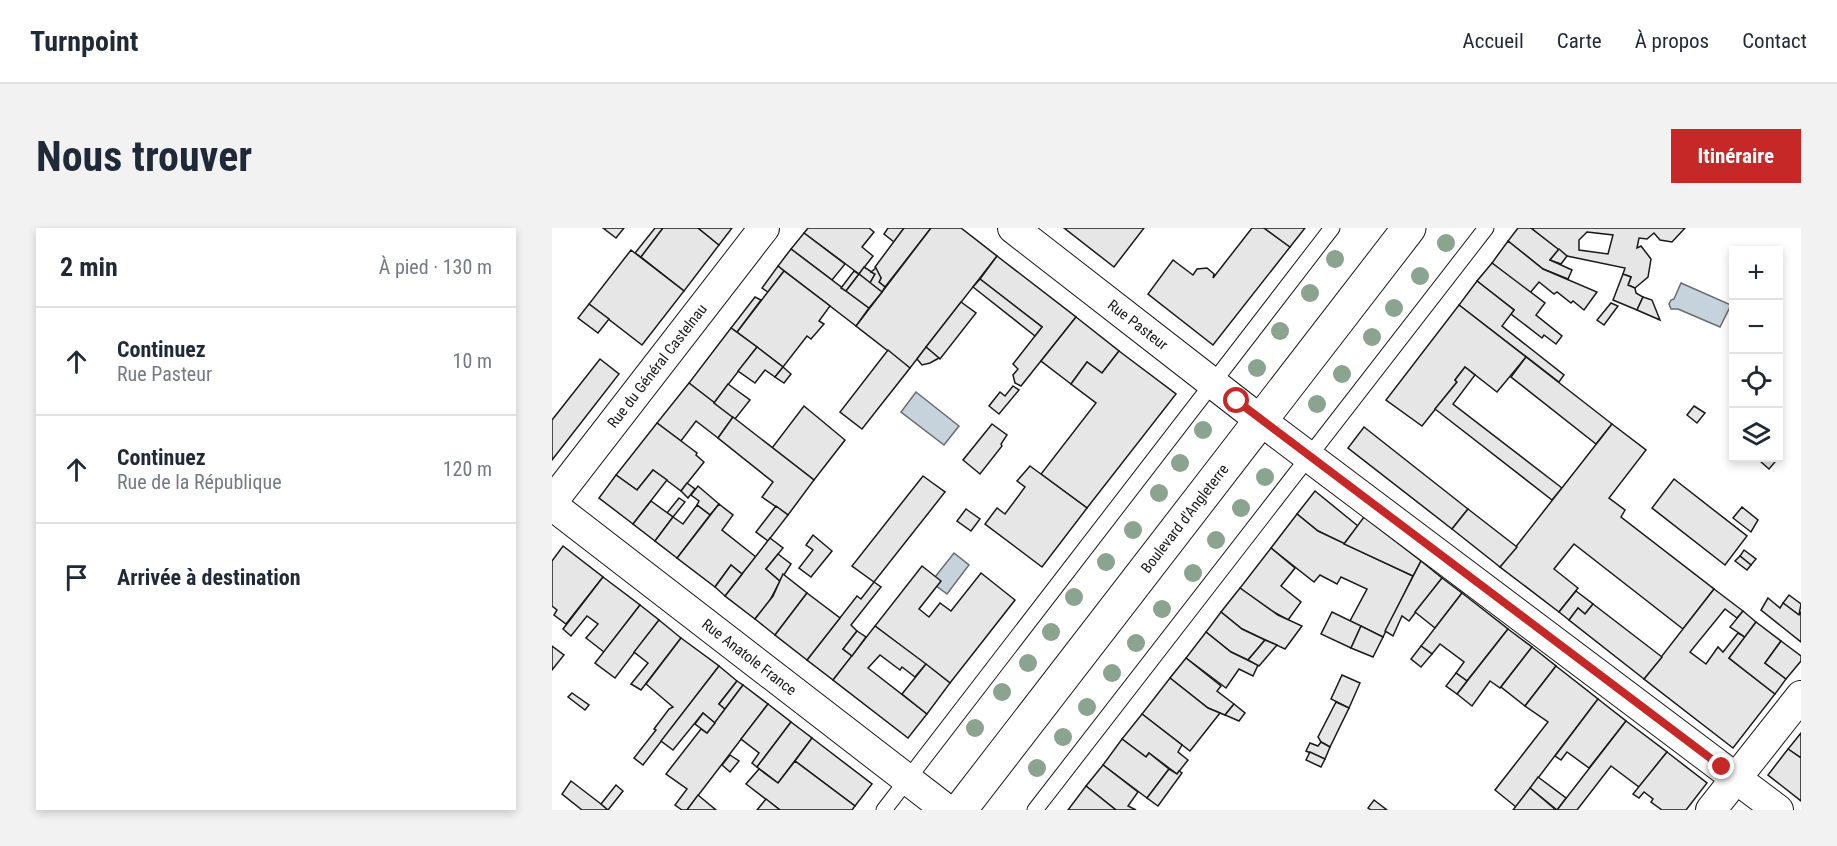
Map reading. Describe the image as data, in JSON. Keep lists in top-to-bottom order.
{
  "streets": {
    "main road": ["Boulevard d'Angleterre"],
    "street": ["Rue Pasteur", "Rue du Général Castelnau", "Rue Anatole France"]
  },
  "crossings": [
    ["Rue Pasteur", "Boulevard d'Angleterre"],
    ["Rue du Général Castelnau", "Rue Anatole France"]
  ],
  "page": {
    "header": "Turnpoint",
    "nav": [
      "Accueil",
      "Carte",
      "À propos",
      "Contact"
    ],
    "buttons": "Itinéraire",
    "title": "Nous trouver",
    "heading": ["2 min", "À pied · 130 m"],
    "map_buttons": ["+", "−"],
    "list": [
      ["Continuez", "Rue Pasteur", "10 m"],
      ["Continuez", "Rue de la République", "120 m"],
      "Arrivée à destination"
    ]
  }
}
